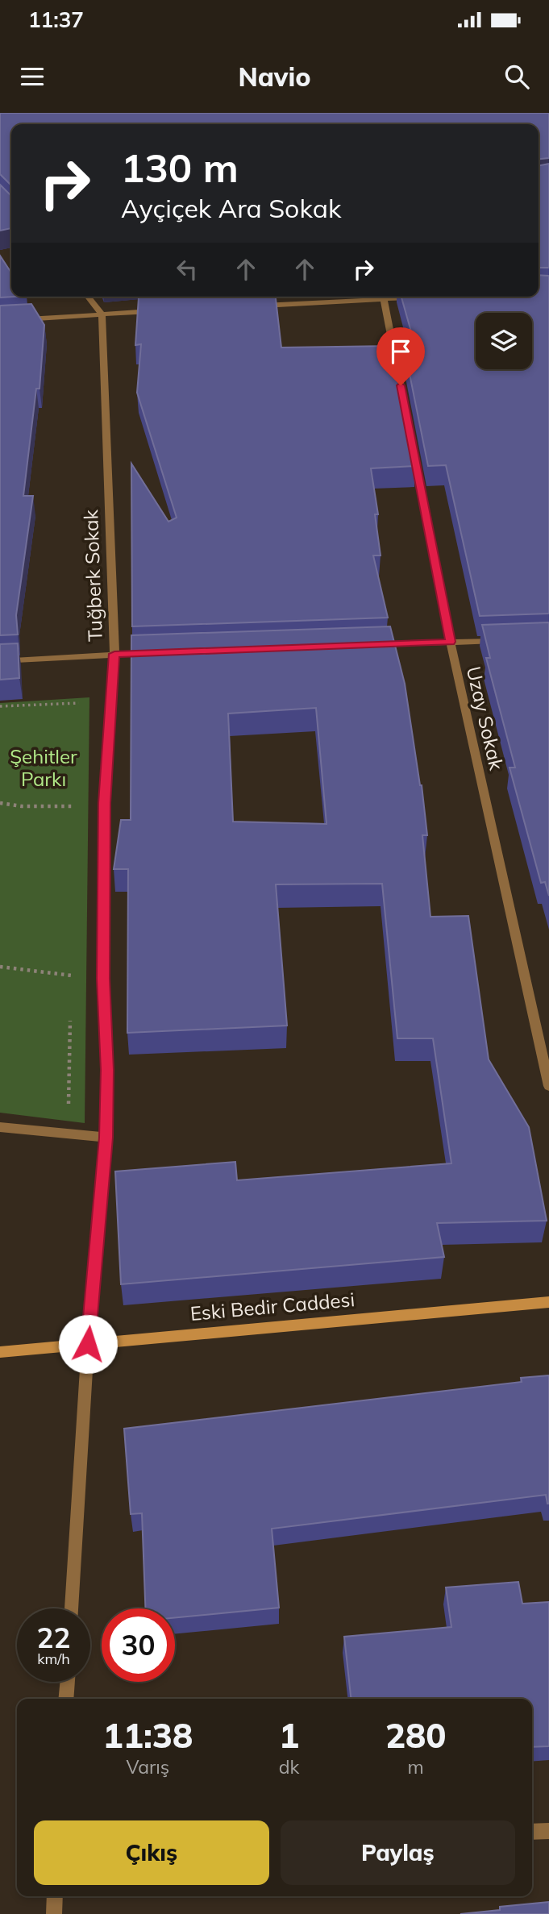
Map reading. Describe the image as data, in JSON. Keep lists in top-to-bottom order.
{
  "streets": {
    "main road": ["Eski Bedir Caddesi"],
    "street": ["Tuğberk Sokak", "Uzay Sokak"]
  },
  "crossings": [
    ["Tuğberk Sokak", "Eski Bedir Caddesi"]
  ],
  "parks": ["Şehitler Parkı"],
  "page": {
    "status": "11:37",
    "header": "Navio",
    "turn": ["130 m", "Ayçiçek Ara Sokak"],
    "speed": "22 km/h",
    "limit": "30",
    "eta": [
      "11:38",
      "Varış",
      "1",
      "dk",
      "280",
      "m"
    ],
    "buttons": ["Çıkış", "Paylaş"]
  }
}
